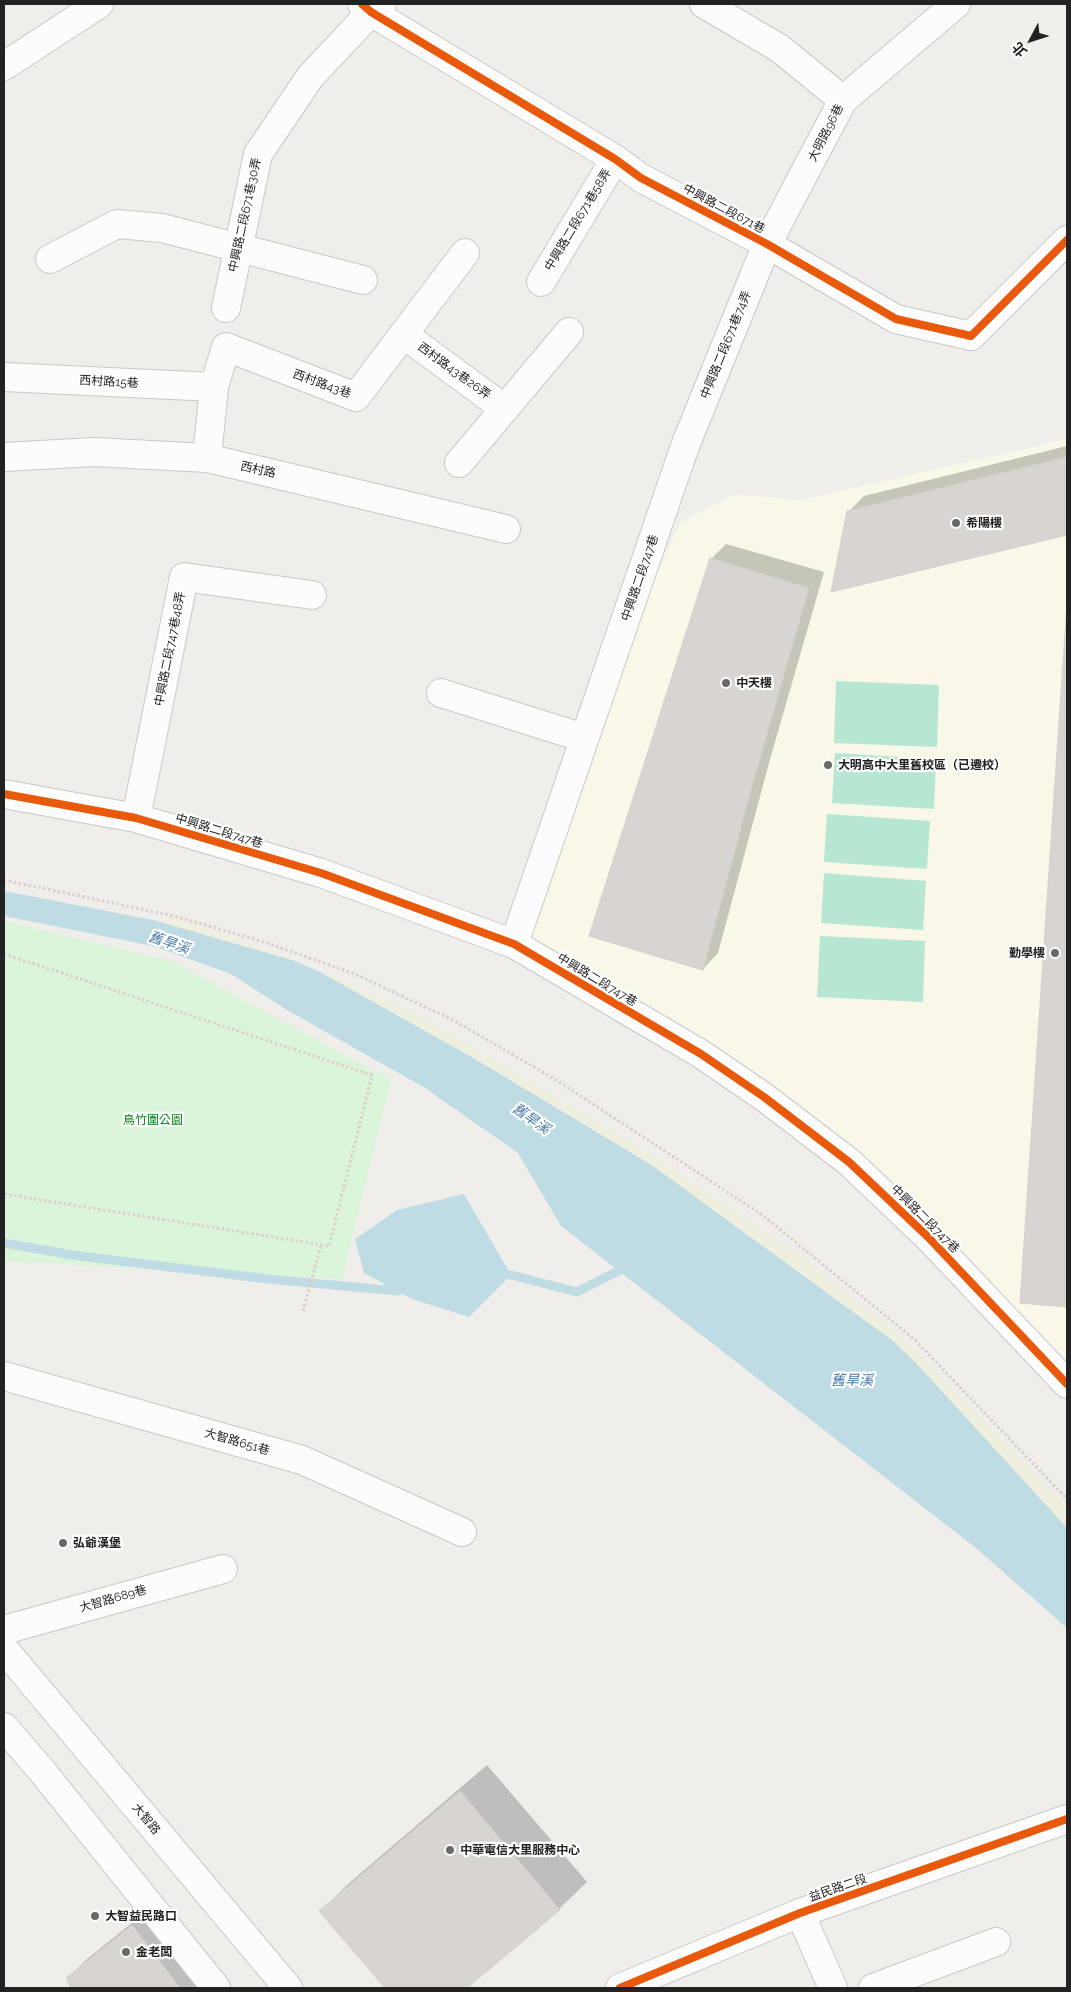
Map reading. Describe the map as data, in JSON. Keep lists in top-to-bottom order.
{
  "streets": {
    "street": [
      "大明路96巷",
      "中興路二段671巷",
      "中興路二段671巷30弄",
      "中興路二段671巷58弄",
      "中興路二段671巷74弄",
      "西村路43巷26弄",
      "西村路15巷",
      "西村路43巷",
      "西村路",
      "中興路二段747巷",
      "中興路二段747巷48弄",
      "大智路651巷",
      "大智路689巷",
      "大智路",
      "益民路二段"
    ]
  },
  "crossings": [
    ["大明路96巷", "中興路二段671巷"],
    ["大明路96巷", "中興路二段671巷74弄"],
    ["中興路二段671巷", "中興路二段671巷30弄"],
    ["中興路二段671巷", "中興路二段671巷58弄"],
    ["中興路二段671巷", "中興路二段671巷74弄"],
    ["中興路二段671巷74弄", "中興路二段747巷"],
    ["西村路43巷26弄", "西村路43巷"],
    ["西村路15巷", "西村路43巷"],
    ["西村路43巷", "西村路"],
    ["中興路二段747巷", "中興路二段747巷48弄"]
  ],
  "water": ["舊旱溪"],
  "parks": ["鳥竹圍公園"],
  "places": [
    "希陽樓",
    "中天樓",
    "大明高中大里舊校區（已遷校）",
    "勤學樓",
    "弘爺漢堡",
    "中華電信大里服務中心",
    "大智益民路口",
    "金老闆"
  ],
  "north": "bottom left"
}
